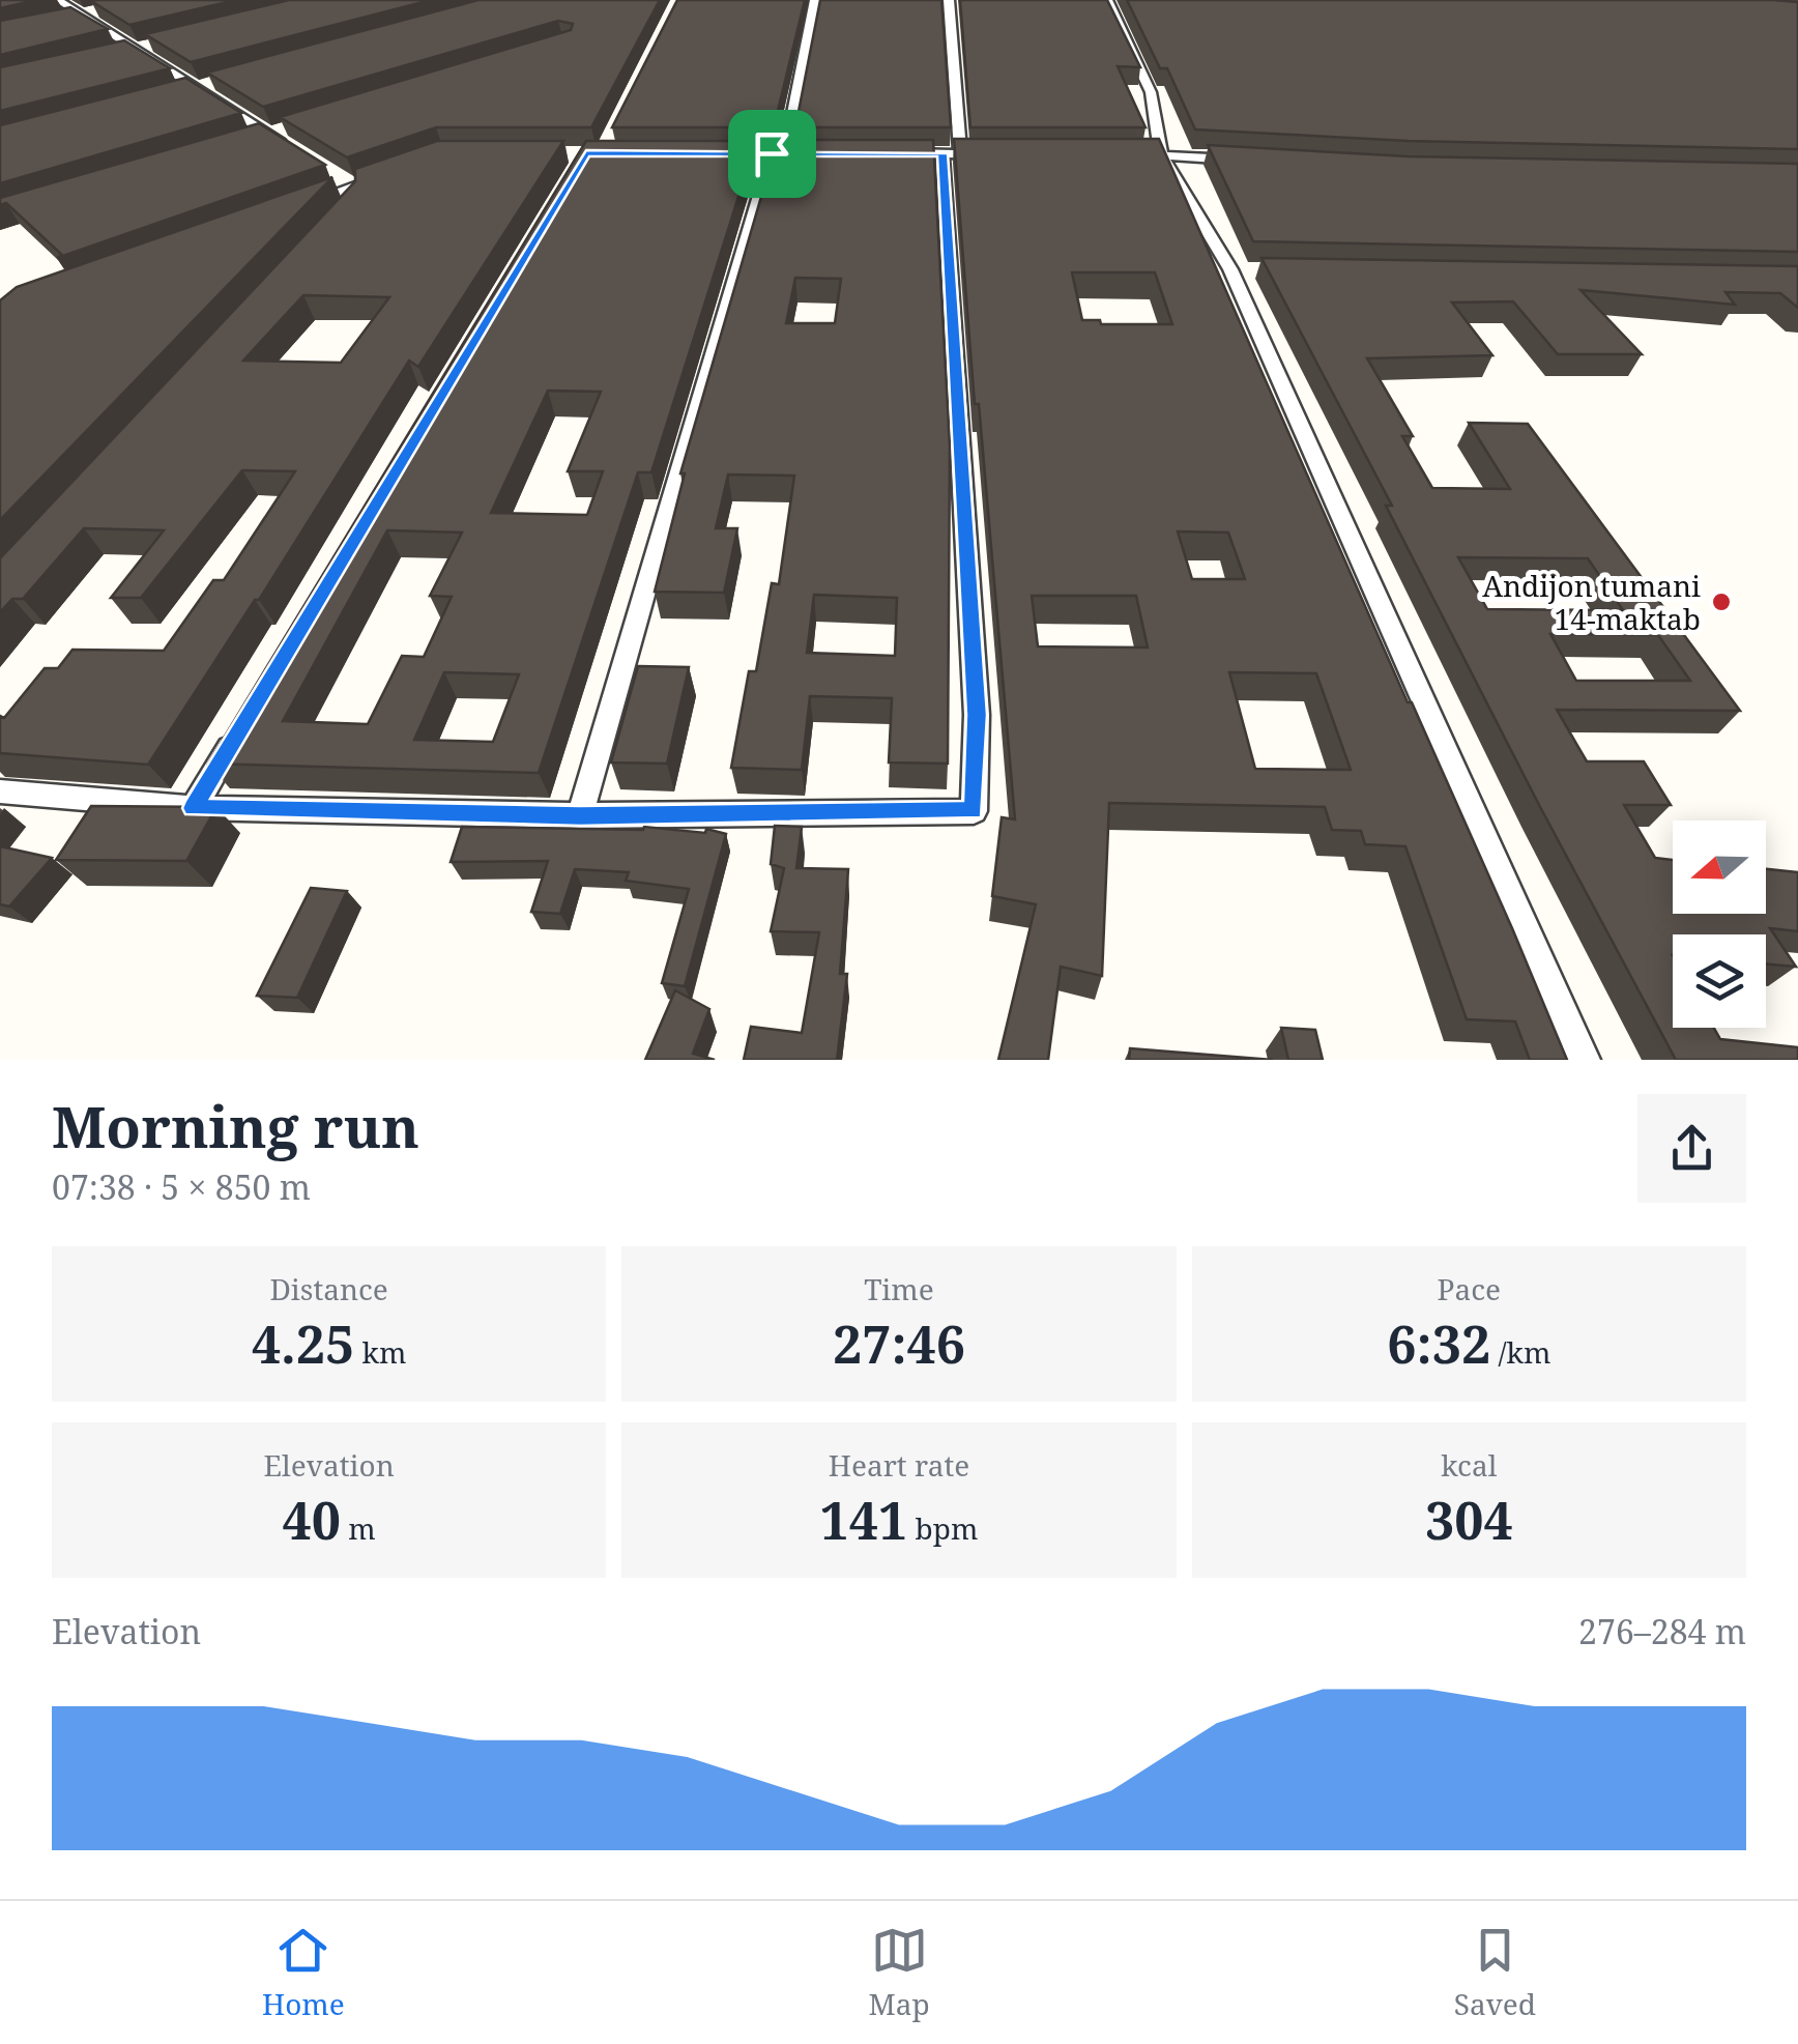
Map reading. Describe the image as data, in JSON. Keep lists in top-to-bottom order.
{
  "places": ["Andijon tumani 14-maktab"],
  "north": "left",
  "page": {
    "heading": ["Morning run", "07:38 · 5 × 850 m"],
    "stats": [
      ["Distance", "4.25 km"],
      ["Time", "27:46"],
      ["Pace", "6:32 /km"],
      ["Elevation", "40 m"],
      ["Heart rate", "141 bpm"],
      ["kcal", "304"]
    ],
    "chart": ["Elevation", "276–284 m"],
    "tabs": ["Home", "Map", "Saved"]
  }
}
